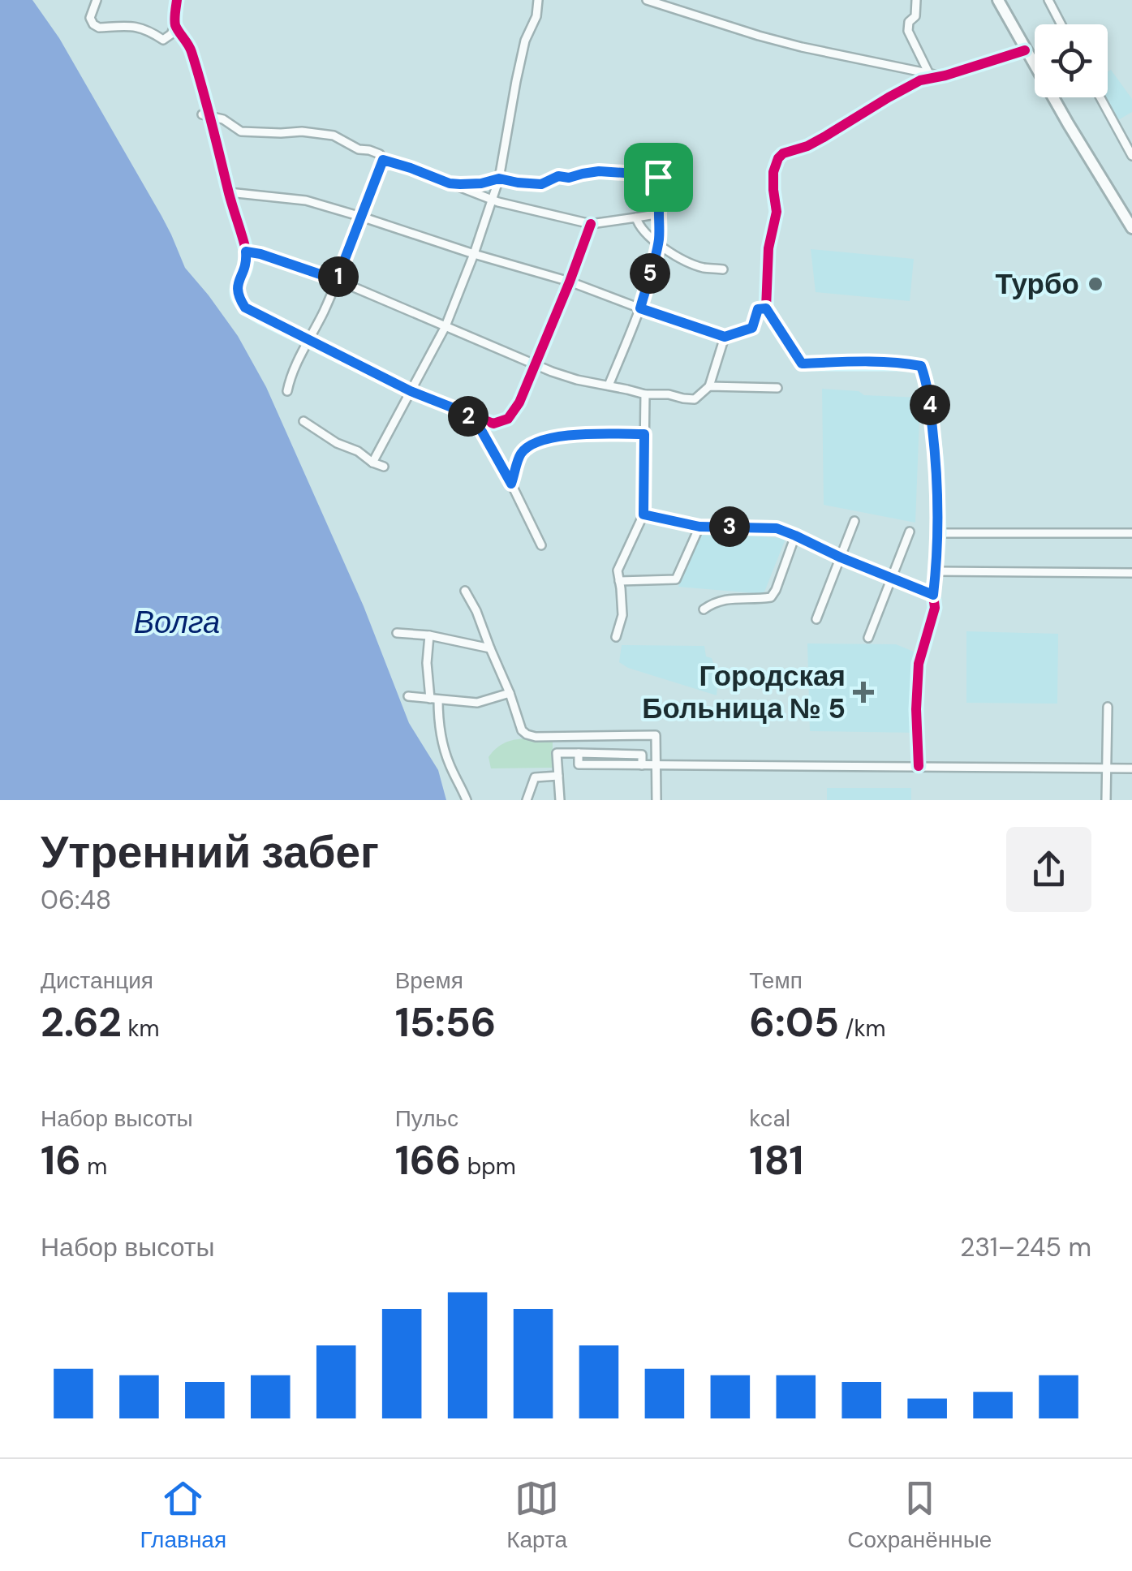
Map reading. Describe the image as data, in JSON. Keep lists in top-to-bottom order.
{
  "water": ["Волга"],
  "places": {
    "other": ["Турбо"],
    "health": ["Городская Больница № 5"]
  },
  "page": {
    "pins": [
      "5",
      "1",
      "4",
      "2",
      "3"
    ],
    "heading": ["Утренний забег", "06:48"],
    "stats": [
      ["Дистанция", "2.62 km"],
      ["Время", "15:56"],
      ["Темп", "6:05 /km"],
      ["Набор высоты", "16 m"],
      ["Пульс", "166 bpm"],
      ["kcal", "181"]
    ],
    "chart": ["Набор высоты", "231–245 m"],
    "tabs": ["Главная", "Карта", "Сохранённые"]
  }
}
